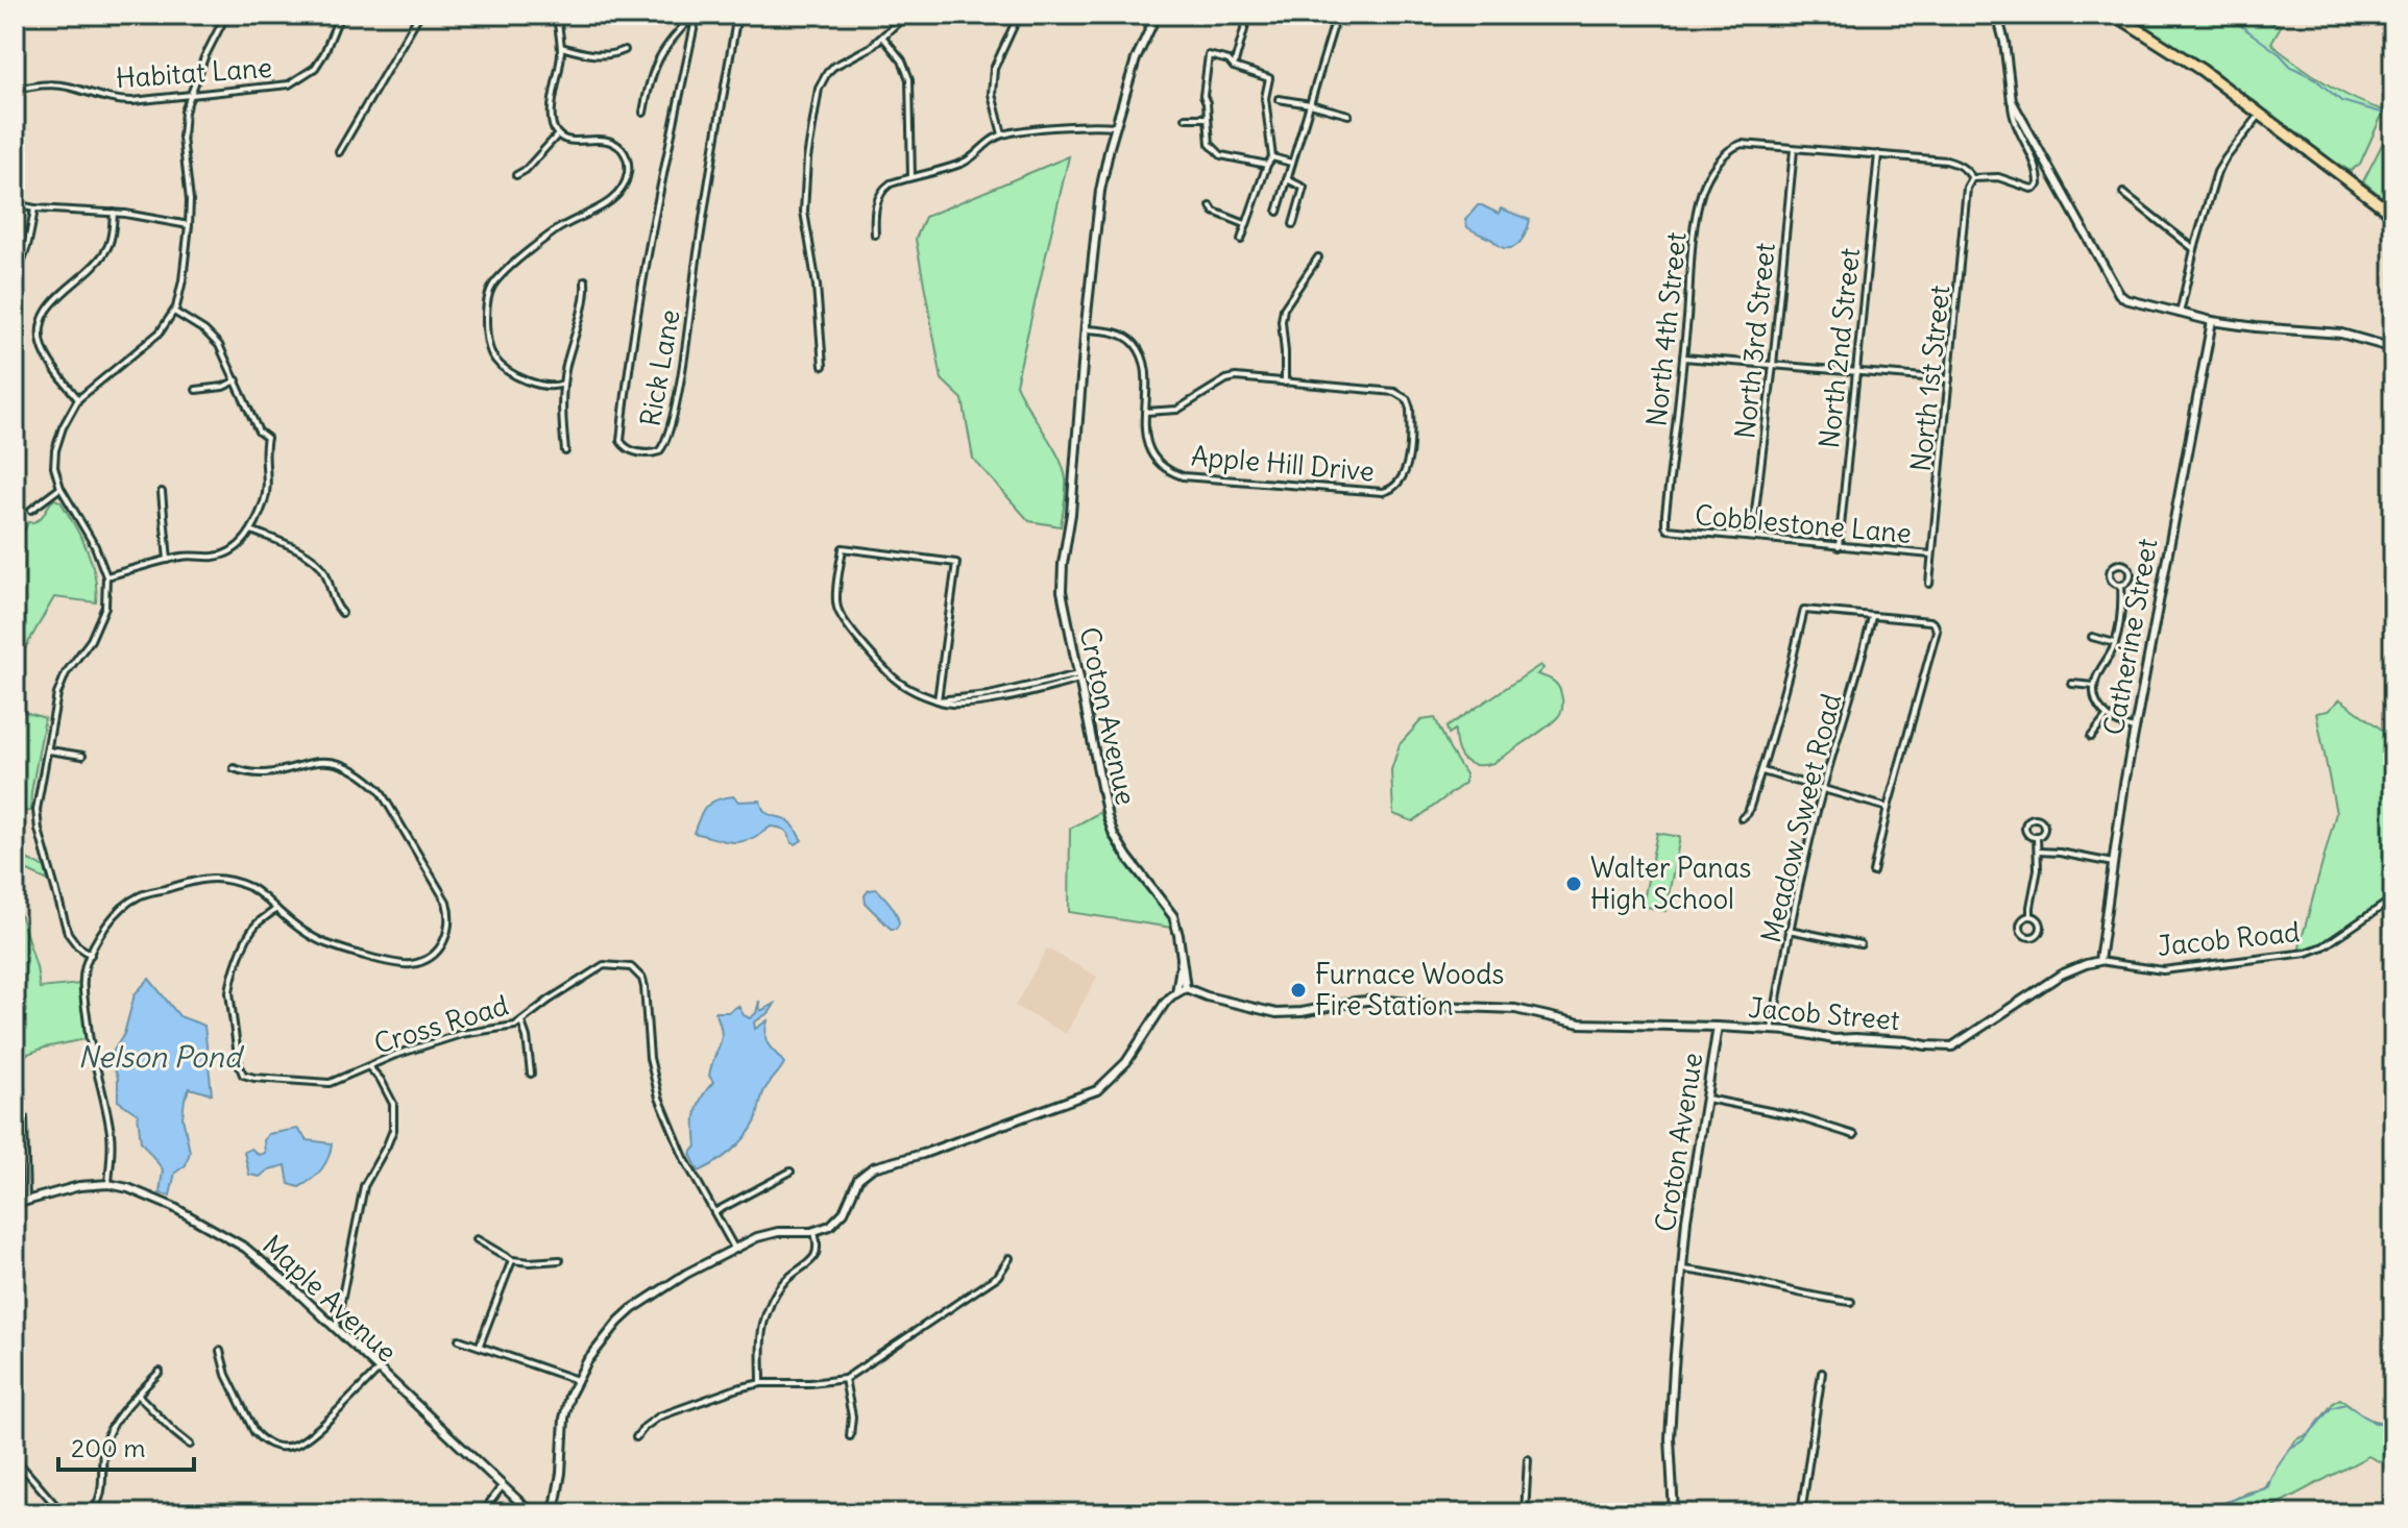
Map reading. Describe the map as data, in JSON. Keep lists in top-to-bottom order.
{
  "streets": {
    "street": [
      "Habitat Lane",
      "North 4th Street",
      "North 3rd Street",
      "North 2nd Street",
      "Rick Lane",
      "North 1st Street",
      "Apple Hill Drive",
      "Cobblestone Lane",
      "Catherine Street",
      "Croton Avenue",
      "Meadow Sweet Road",
      "Jacob Road",
      "Jacob Street",
      "Cross Road",
      "Maple Avenue"
    ]
  },
  "crossings": [
    ["North 4th Street", "North 3rd Street"],
    ["North 4th Street", "Cobblestone Lane"],
    ["North 3rd Street", "Cobblestone Lane"],
    ["North 2nd Street", "Cobblestone Lane"],
    ["North 1st Street", "Cobblestone Lane"],
    ["Apple Hill Drive", "Croton Avenue"],
    ["Catherine Street", "Jacob Road"],
    ["Croton Avenue", "Jacob Street"],
    ["Meadow Sweet Road", "Jacob Street"],
    ["Jacob Road", "Jacob Street"]
  ],
  "water": ["Nelson Pond"],
  "places": ["Walter Panas High School", "Furnace Woods Fire Station"],
  "scale_bar": "200 m"
}
